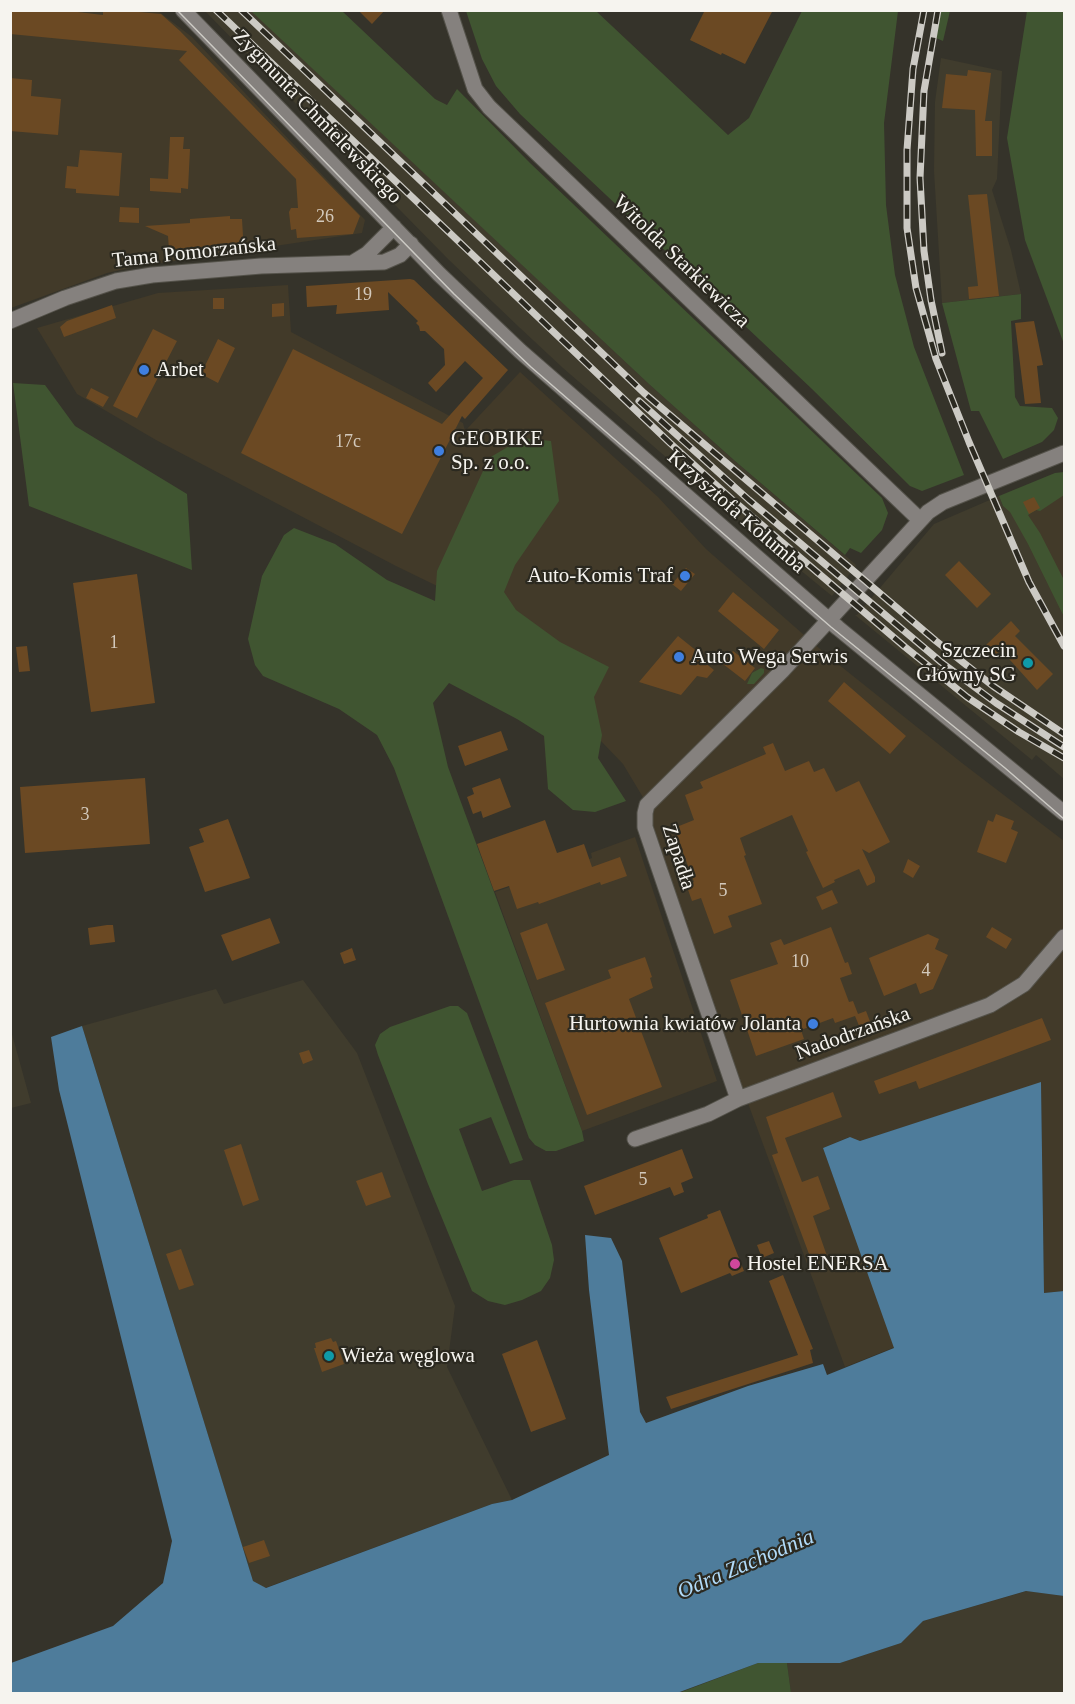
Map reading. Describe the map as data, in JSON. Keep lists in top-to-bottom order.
{
  "streets": {
    "street": [
      "Zygmunta Chmielewskiego",
      "Tama Pomorzańska",
      "Witolda Starkiewicza",
      "Krzysztofa Kolumba",
      "Zapadła",
      "Nadodrzańska"
    ]
  },
  "crossings": [
    ["Zygmunta Chmielewskiego", "Krzysztofa Kolumba"],
    ["Tama Pomorzańska", "Krzysztofa Kolumba"],
    ["Krzysztofa Kolumba", "Zapadła"],
    ["Zapadła", "Nadodrzańska"]
  ],
  "water": ["Odra Zachodnia"],
  "places": [
    "Arbet",
    "GEOBIKE Sp. z o.o.",
    "Auto-Komis Traf",
    "Auto Wega Serwis",
    "Szczecin Główny SG",
    "Hurtownia kwiatów Jolanta",
    "Hostel ENERSA",
    "Wieża węglowa"
  ],
  "house_numbers": [
    "26",
    "19",
    "17c",
    "1",
    "3",
    "5",
    "10",
    "4",
    "5"
  ]
}
